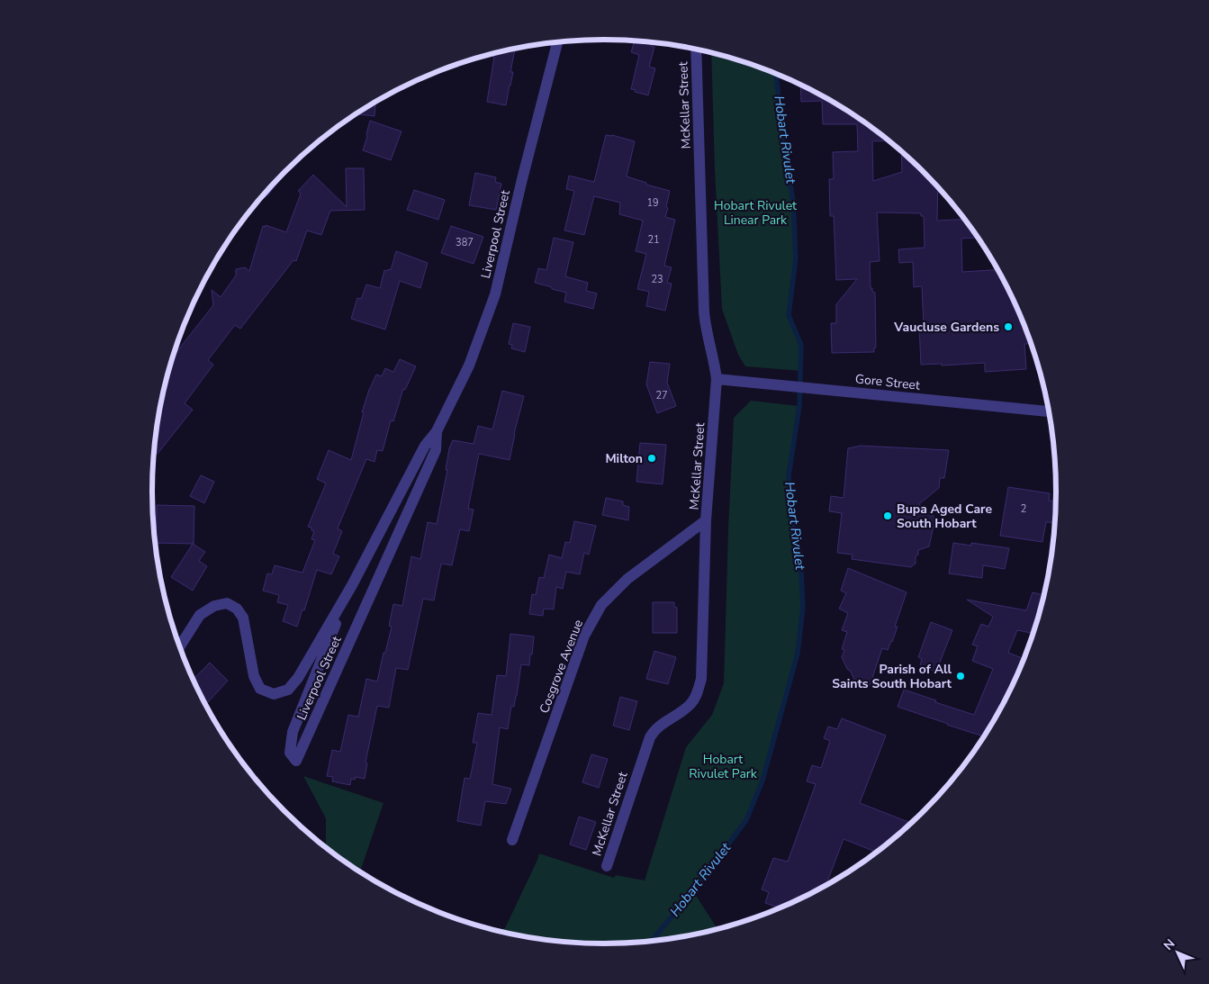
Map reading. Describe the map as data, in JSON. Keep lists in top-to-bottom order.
{
  "streets": {
    "street": [
      "McKellar Street",
      "Liverpool Street",
      "Gore Street",
      "Cosgrove Avenue"
    ]
  },
  "crossings": [
    ["McKellar Street", "Gore Street"],
    ["McKellar Street", "Cosgrove Avenue"]
  ],
  "water": ["Hobart Rivulet"],
  "parks": ["Hobart Rivulet Linear Park", "Hobart Rivulet Park"],
  "places": [
    "Vaucluse Gardens",
    "Milton",
    "Bupa Aged Care South Hobart",
    "Parish of All Saints South Hobart"
  ],
  "house_numbers": [
    "19",
    "21",
    "387",
    "23",
    "27",
    "2"
  ],
  "north": "top left"
}
